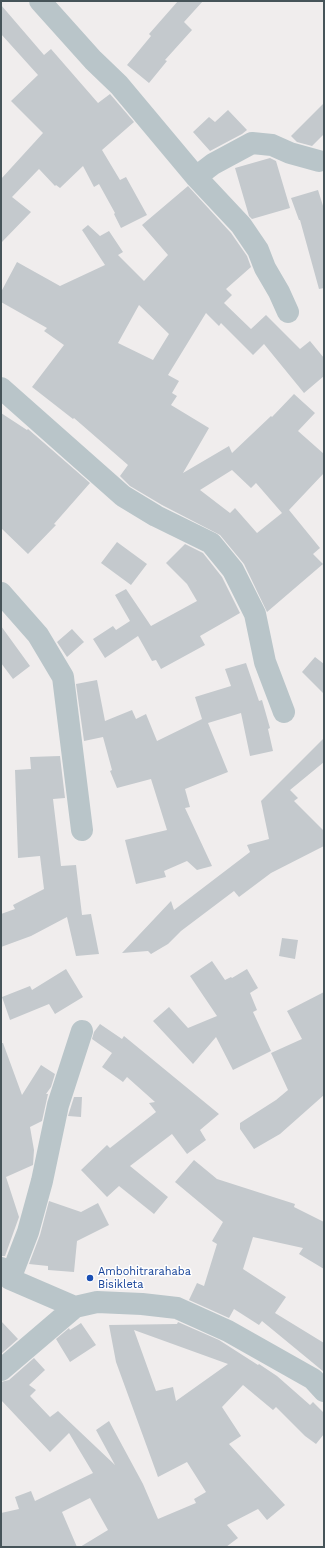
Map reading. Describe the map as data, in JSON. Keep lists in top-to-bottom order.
{
  "places": ["Ambohitrarahaba Bisikleta"]
}
